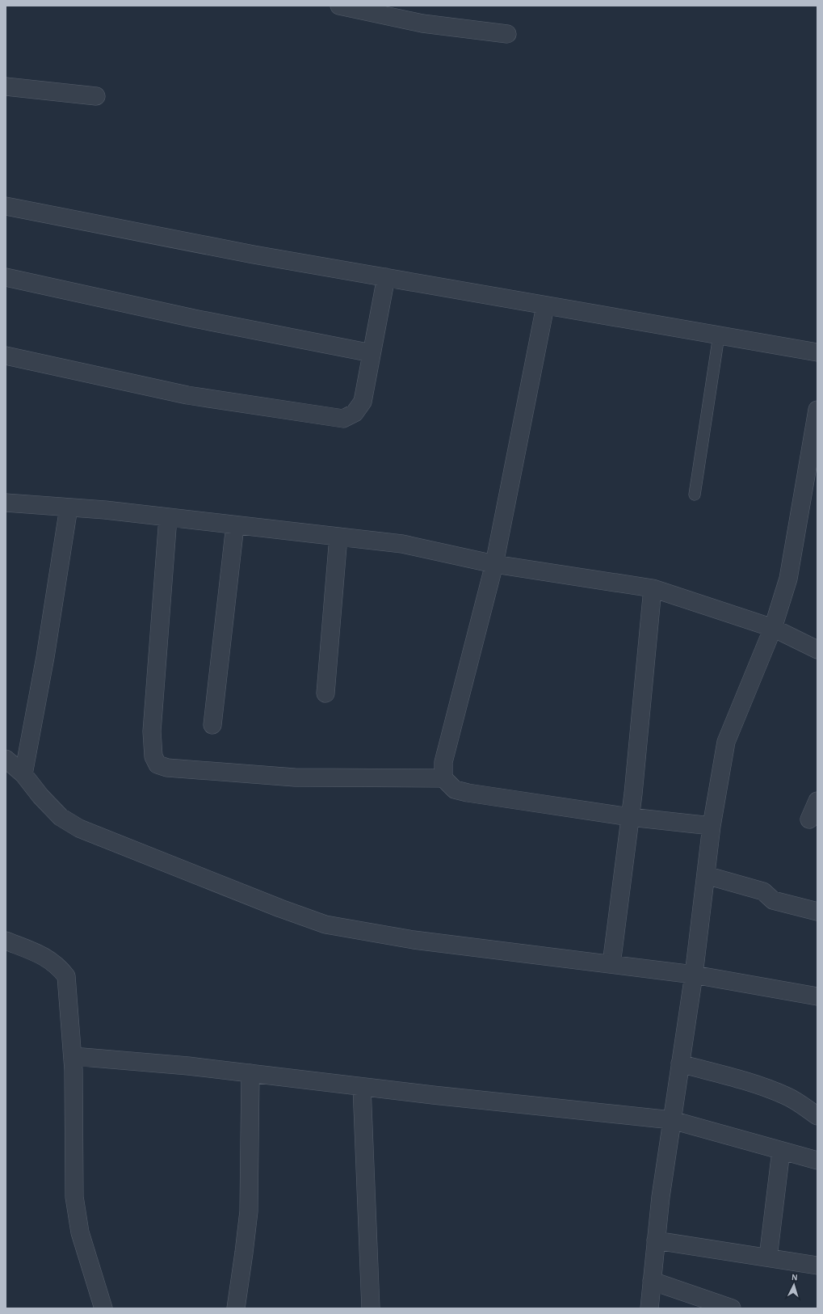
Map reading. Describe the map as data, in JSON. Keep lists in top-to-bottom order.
{
  "north": "top"
}
